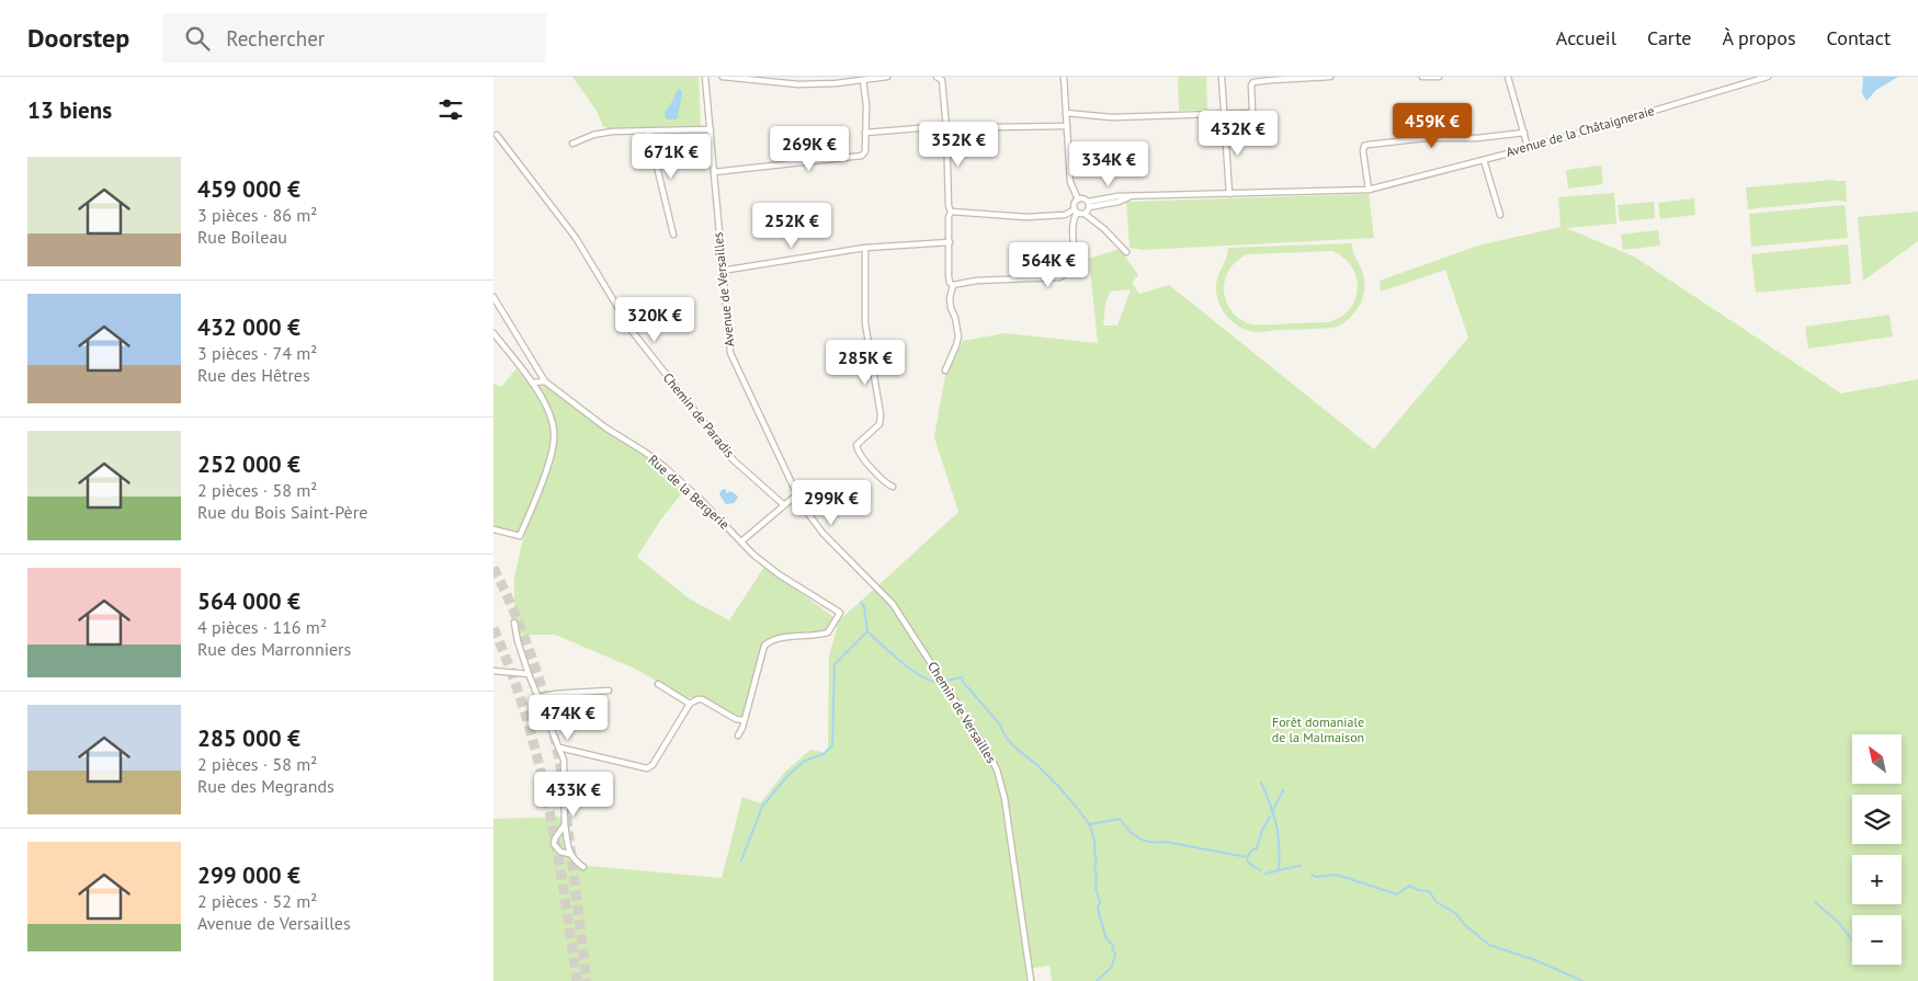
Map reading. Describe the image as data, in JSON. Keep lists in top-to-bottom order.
{
  "streets": {
    "street": [
      "Avenue de la Châtaigneraie",
      "Avenue de Versailles",
      "Chemin de Paradis",
      "Rue de la Bergerie",
      "Chemin de Versailles"
    ]
  },
  "crossings": [
    ["Avenue de Versailles", "Chemin de Versailles"]
  ],
  "parks": ["Forêt domaniale de la Malmaison"],
  "north": "top left",
  "page": {
    "header": "Doorstep",
    "search": "Rechercher",
    "nav": [
      "Accueil",
      "Carte",
      "À propos",
      "Contact"
    ],
    "heading": "13 biens",
    "price": [
      "459K €",
      "432K €",
      "352K €",
      "269K €",
      "671K €",
      "334K €",
      "252K €",
      "564K €",
      "320K €",
      "285K €",
      "299K €",
      "474K €",
      "433K €"
    ],
    "list": [
      {
        "name": "459 000 €",
        "note": "3 pièces · 86 m² · Rue Boileau"
      },
      {
        "name": "432 000 €",
        "note": "3 pièces · 74 m² · Rue des Hêtres"
      },
      {
        "name": "252 000 €",
        "note": "2 pièces · 58 m² · Rue du Bois Saint-Père"
      },
      {
        "name": "564 000 €",
        "note": "4 pièces · 116 m² · Rue des Marronniers"
      },
      {
        "name": "285 000 €",
        "note": "2 pièces · 58 m² · Rue des Megrands"
      },
      {
        "name": "299 000 €",
        "note": "2 pièces · 52 m² · Avenue de Versailles"
      }
    ],
    "map_buttons": ["+", "−"]
  }
}
